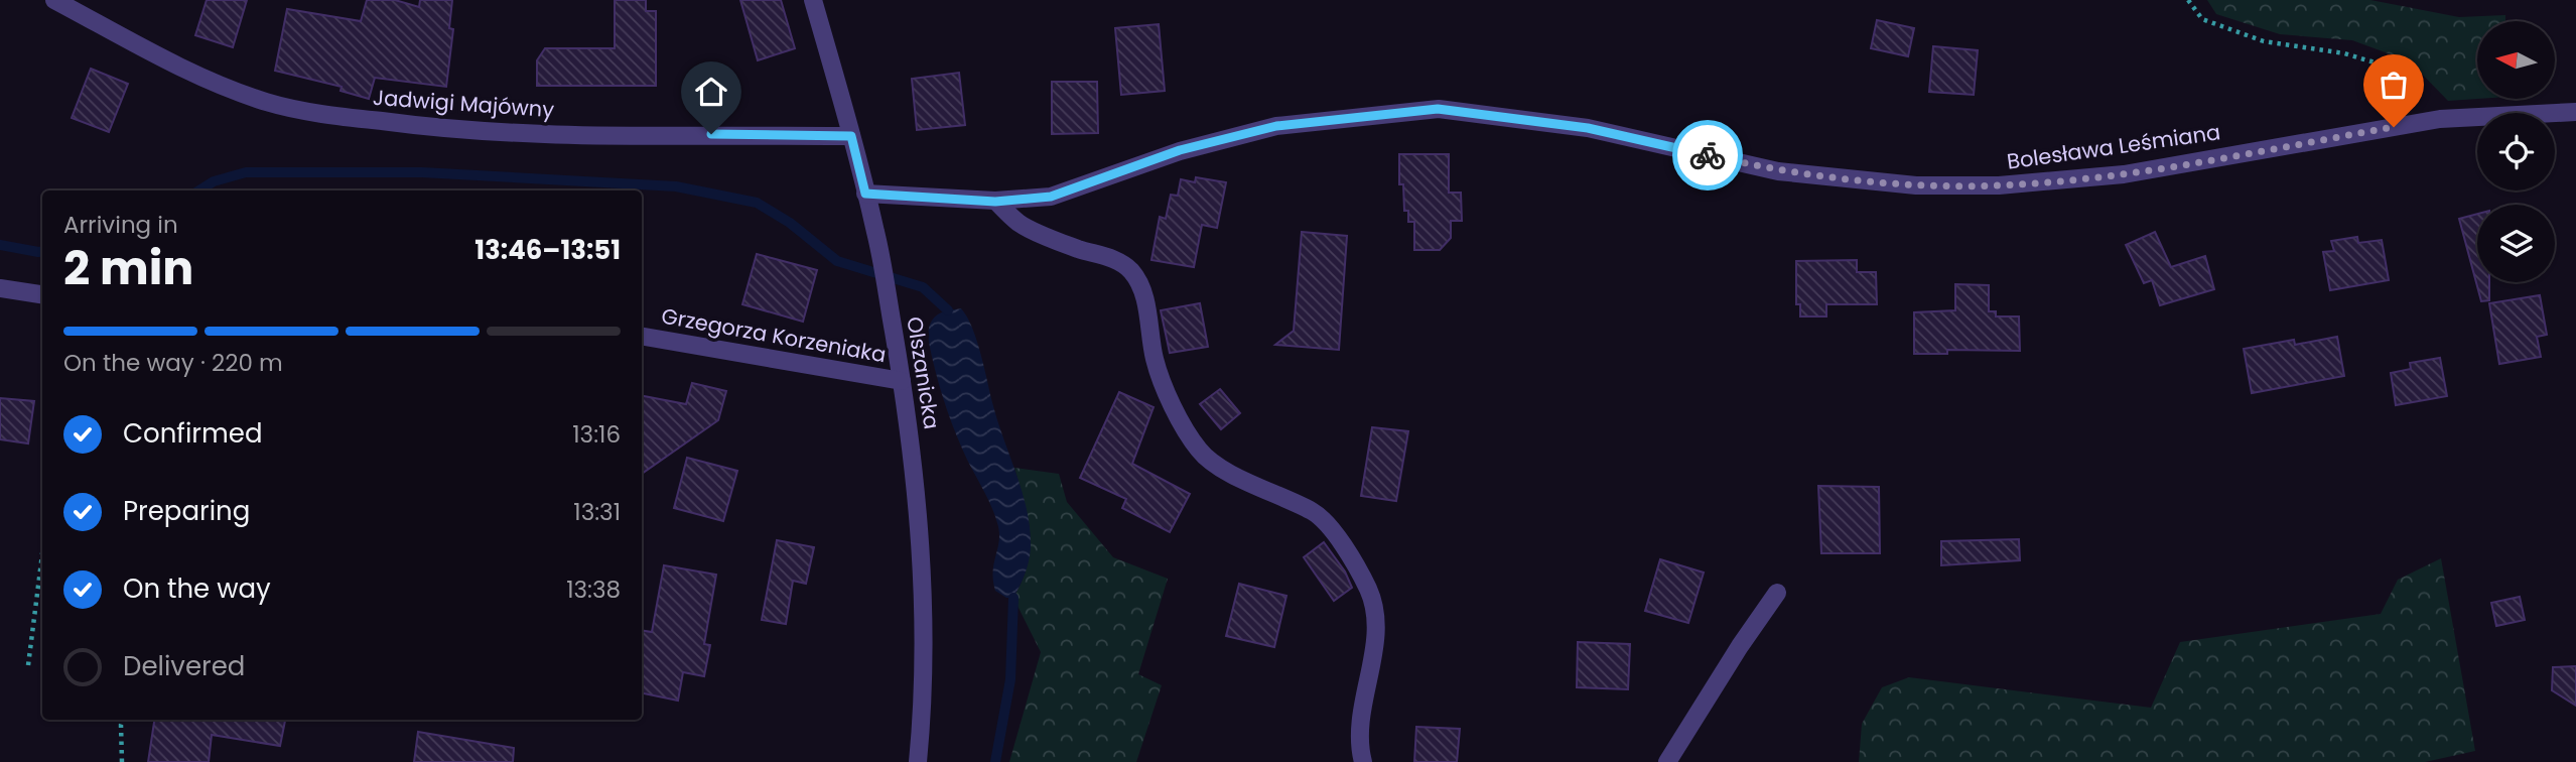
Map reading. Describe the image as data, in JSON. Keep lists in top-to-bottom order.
{
  "streets": {
    "street": [
      "Jadwigi Majówny",
      "Bolesława Leśmiana",
      "Grzegorza Korzeniaka",
      "Olszanicka"
    ]
  },
  "crossings": [
    ["Jadwigi Majówny", "Olszanicka"],
    ["Bolesława Leśmiana", "Olszanicka"],
    ["Grzegorza Korzeniaka", "Olszanicka"]
  ],
  "north": "left",
  "page": {
    "heading": ["2 min", "Arriving in", "13:46–13:51"],
    "bar": "On the way · 220 m",
    "list": [
      ["Confirmed", "13:16"],
      ["Preparing", "13:31"],
      ["On the way", "13:38"],
      "Delivered"
    ]
  }
}
